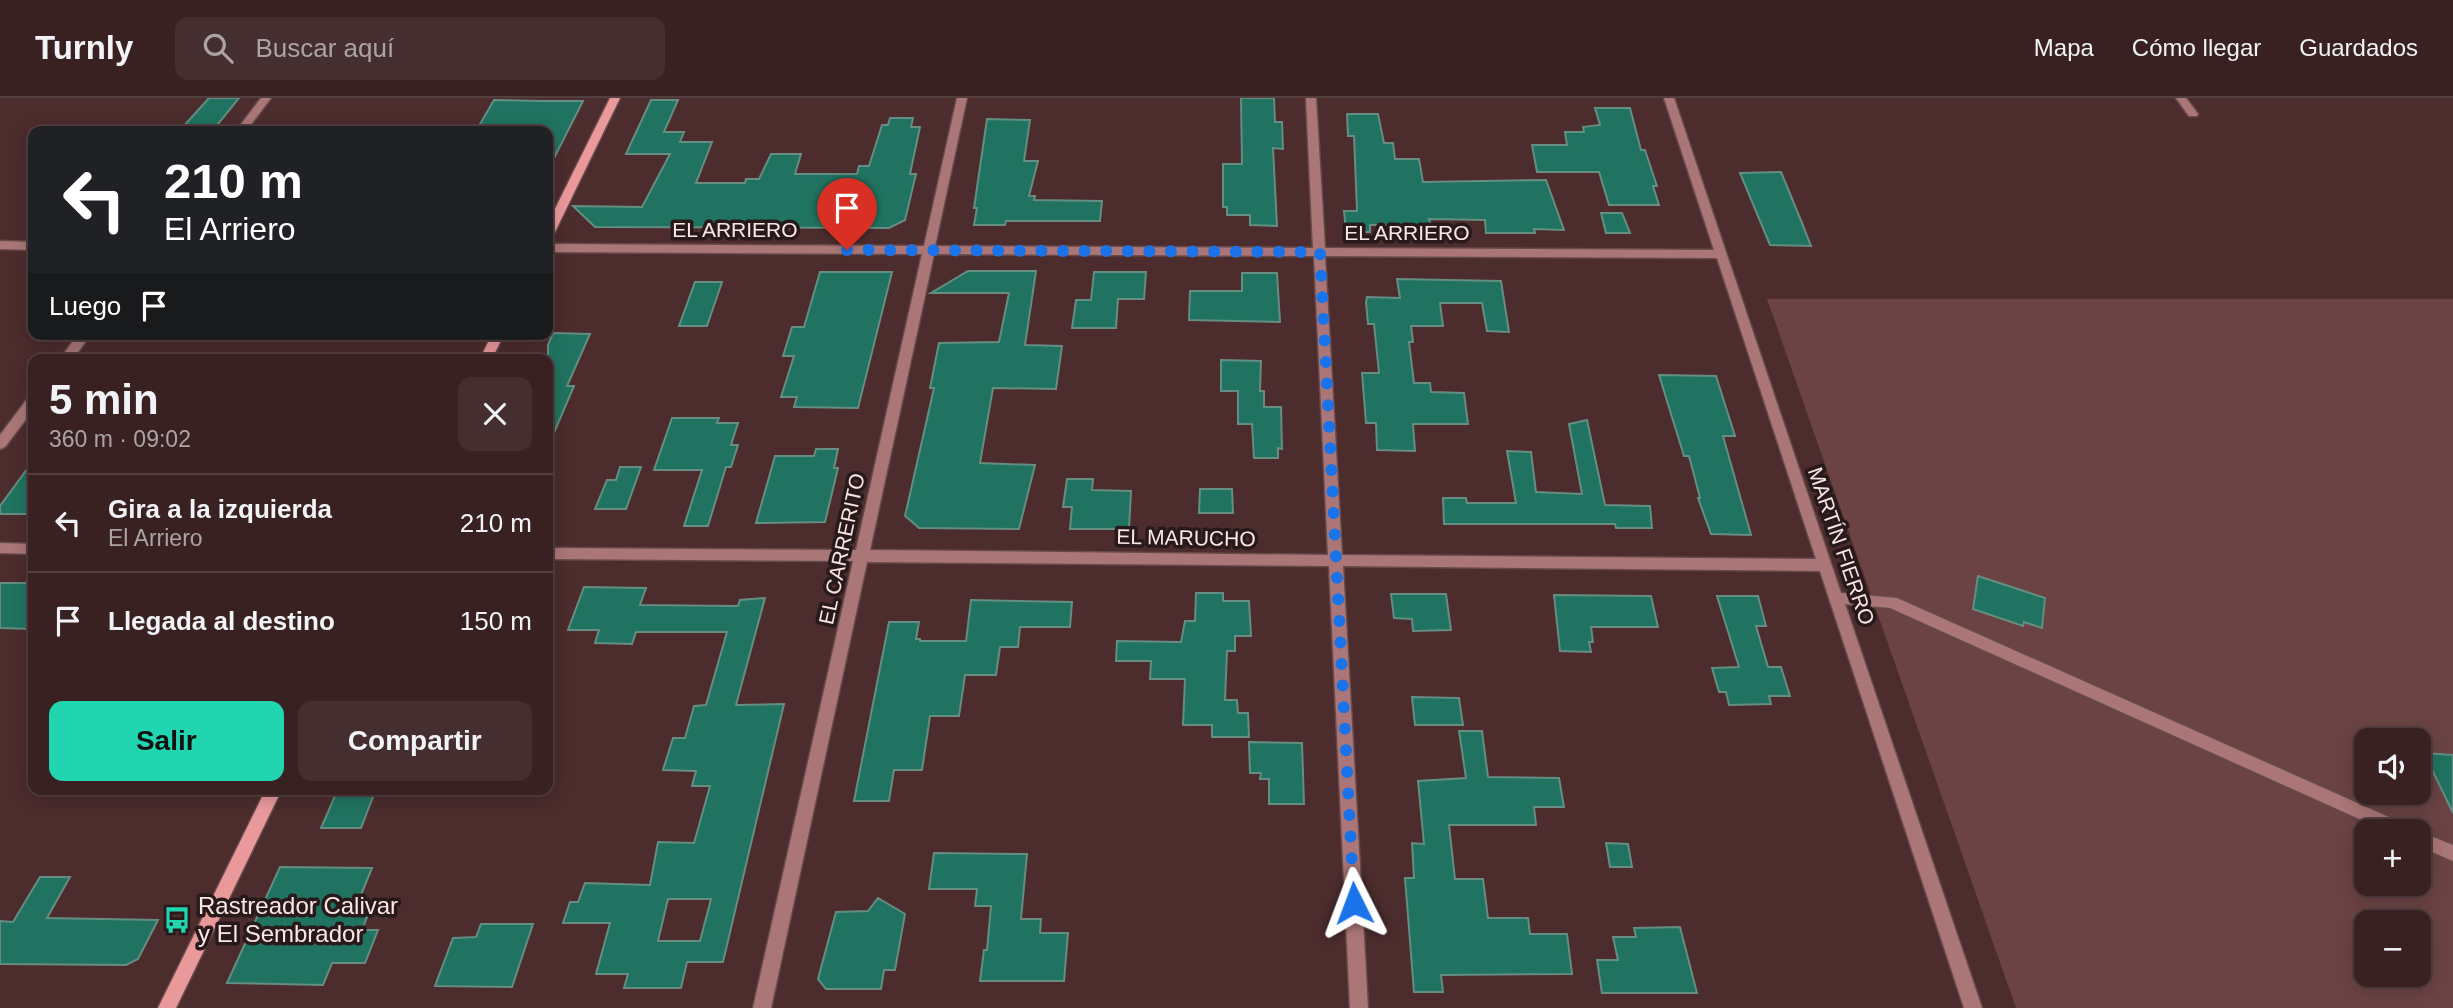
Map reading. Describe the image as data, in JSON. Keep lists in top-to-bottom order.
{
  "streets": {
    "street": [
      "EL ARRIERO",
      "EL MARUCHO",
      "MARTÍN FIERRO",
      "EL CARRERITO"
    ]
  },
  "crossings": [
    ["EL ARRIERO", "MARTÍN FIERRO"],
    ["EL ARRIERO", "EL CARRERITO"],
    ["EL MARUCHO", "MARTÍN FIERRO"],
    ["EL MARUCHO", "EL CARRERITO"]
  ],
  "places": {
    "bus stop": ["Rastreador Calivar y El Sembrador"]
  },
  "page": {
    "header": "Turnly",
    "search": "Buscar aquí",
    "nav": ["Mapa", "Cómo llegar", "Guardados"],
    "turn": ["210 m", "El Arriero"],
    "then": "Luego",
    "heading": ["5 min", "360 m · 09:02"],
    "list": [
      {
        "name": "Gira a la izquierda",
        "note": "El Arriero",
        "value": "210 m"
      },
      {
        "name": "Llegada al destino",
        "value": "150 m"
      }
    ],
    "buttons": ["Salir", "Compartir"],
    "map_buttons": ["+", "−"]
  }
}
